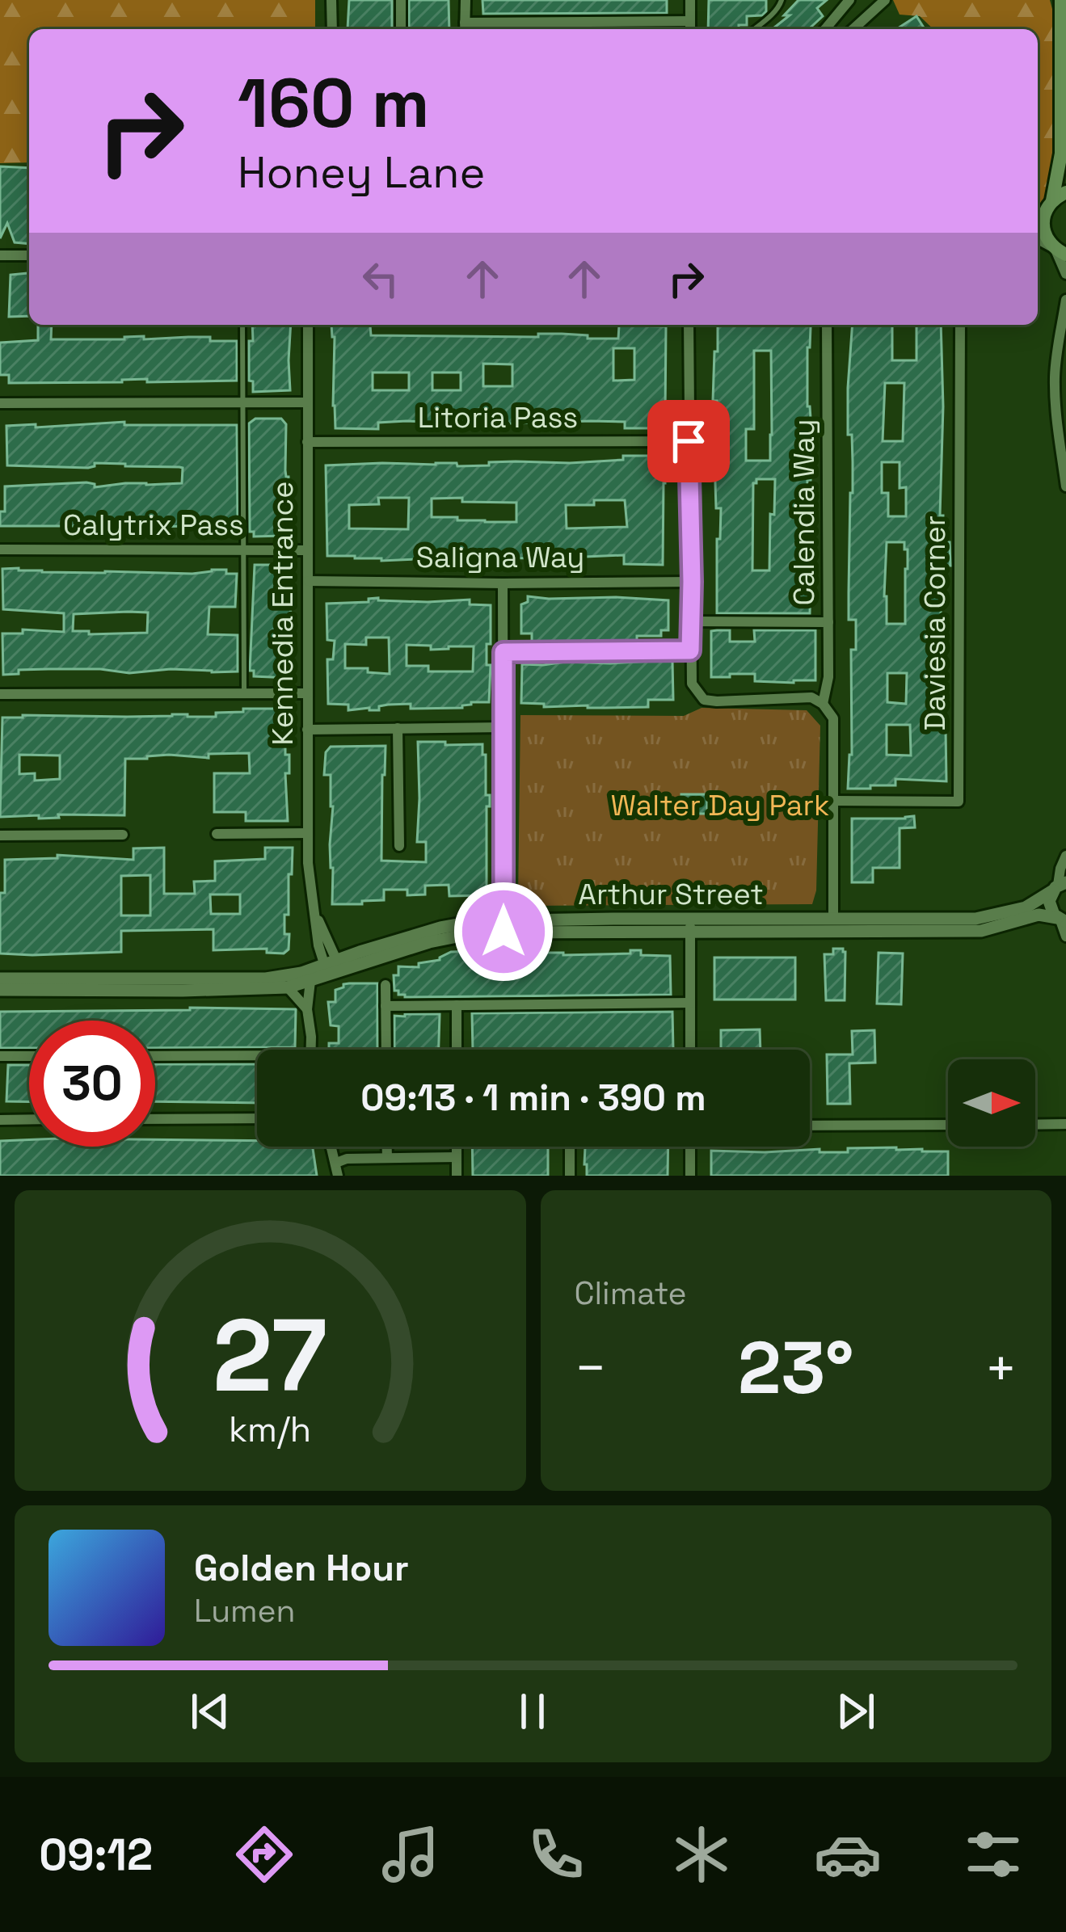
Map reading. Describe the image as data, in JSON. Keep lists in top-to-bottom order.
{
  "streets": {
    "street": [
      "Litoria Pass",
      "Calendia Way",
      "Calytrix Pass",
      "Saligna Way",
      "Kennedia Entrance",
      "Daviesia Corner",
      "Arthur Street"
    ]
  },
  "crossings": [
    ["Litoria Pass", "Kennedia Entrance"],
    ["Calendia Way", "Daviesia Corner"],
    ["Calendia Way", "Arthur Street"],
    ["Calytrix Pass", "Kennedia Entrance"],
    ["Saligna Way", "Kennedia Entrance"],
    ["Kennedia Entrance", "Arthur Street"]
  ],
  "parks": ["Walter Day Park"],
  "north": "right",
  "page": {
    "turn": ["160 m", "Honey Lane"],
    "limit": "30",
    "trip": "09:13 · 1 min · 390 m",
    "tile": "Climate",
    "heat": ["−", "23°", "+"],
    "song": ["Golden Hour", "Lumen"],
    "tabs": "09:12",
    "gauge": ["27", "km/h"]
  }
}
